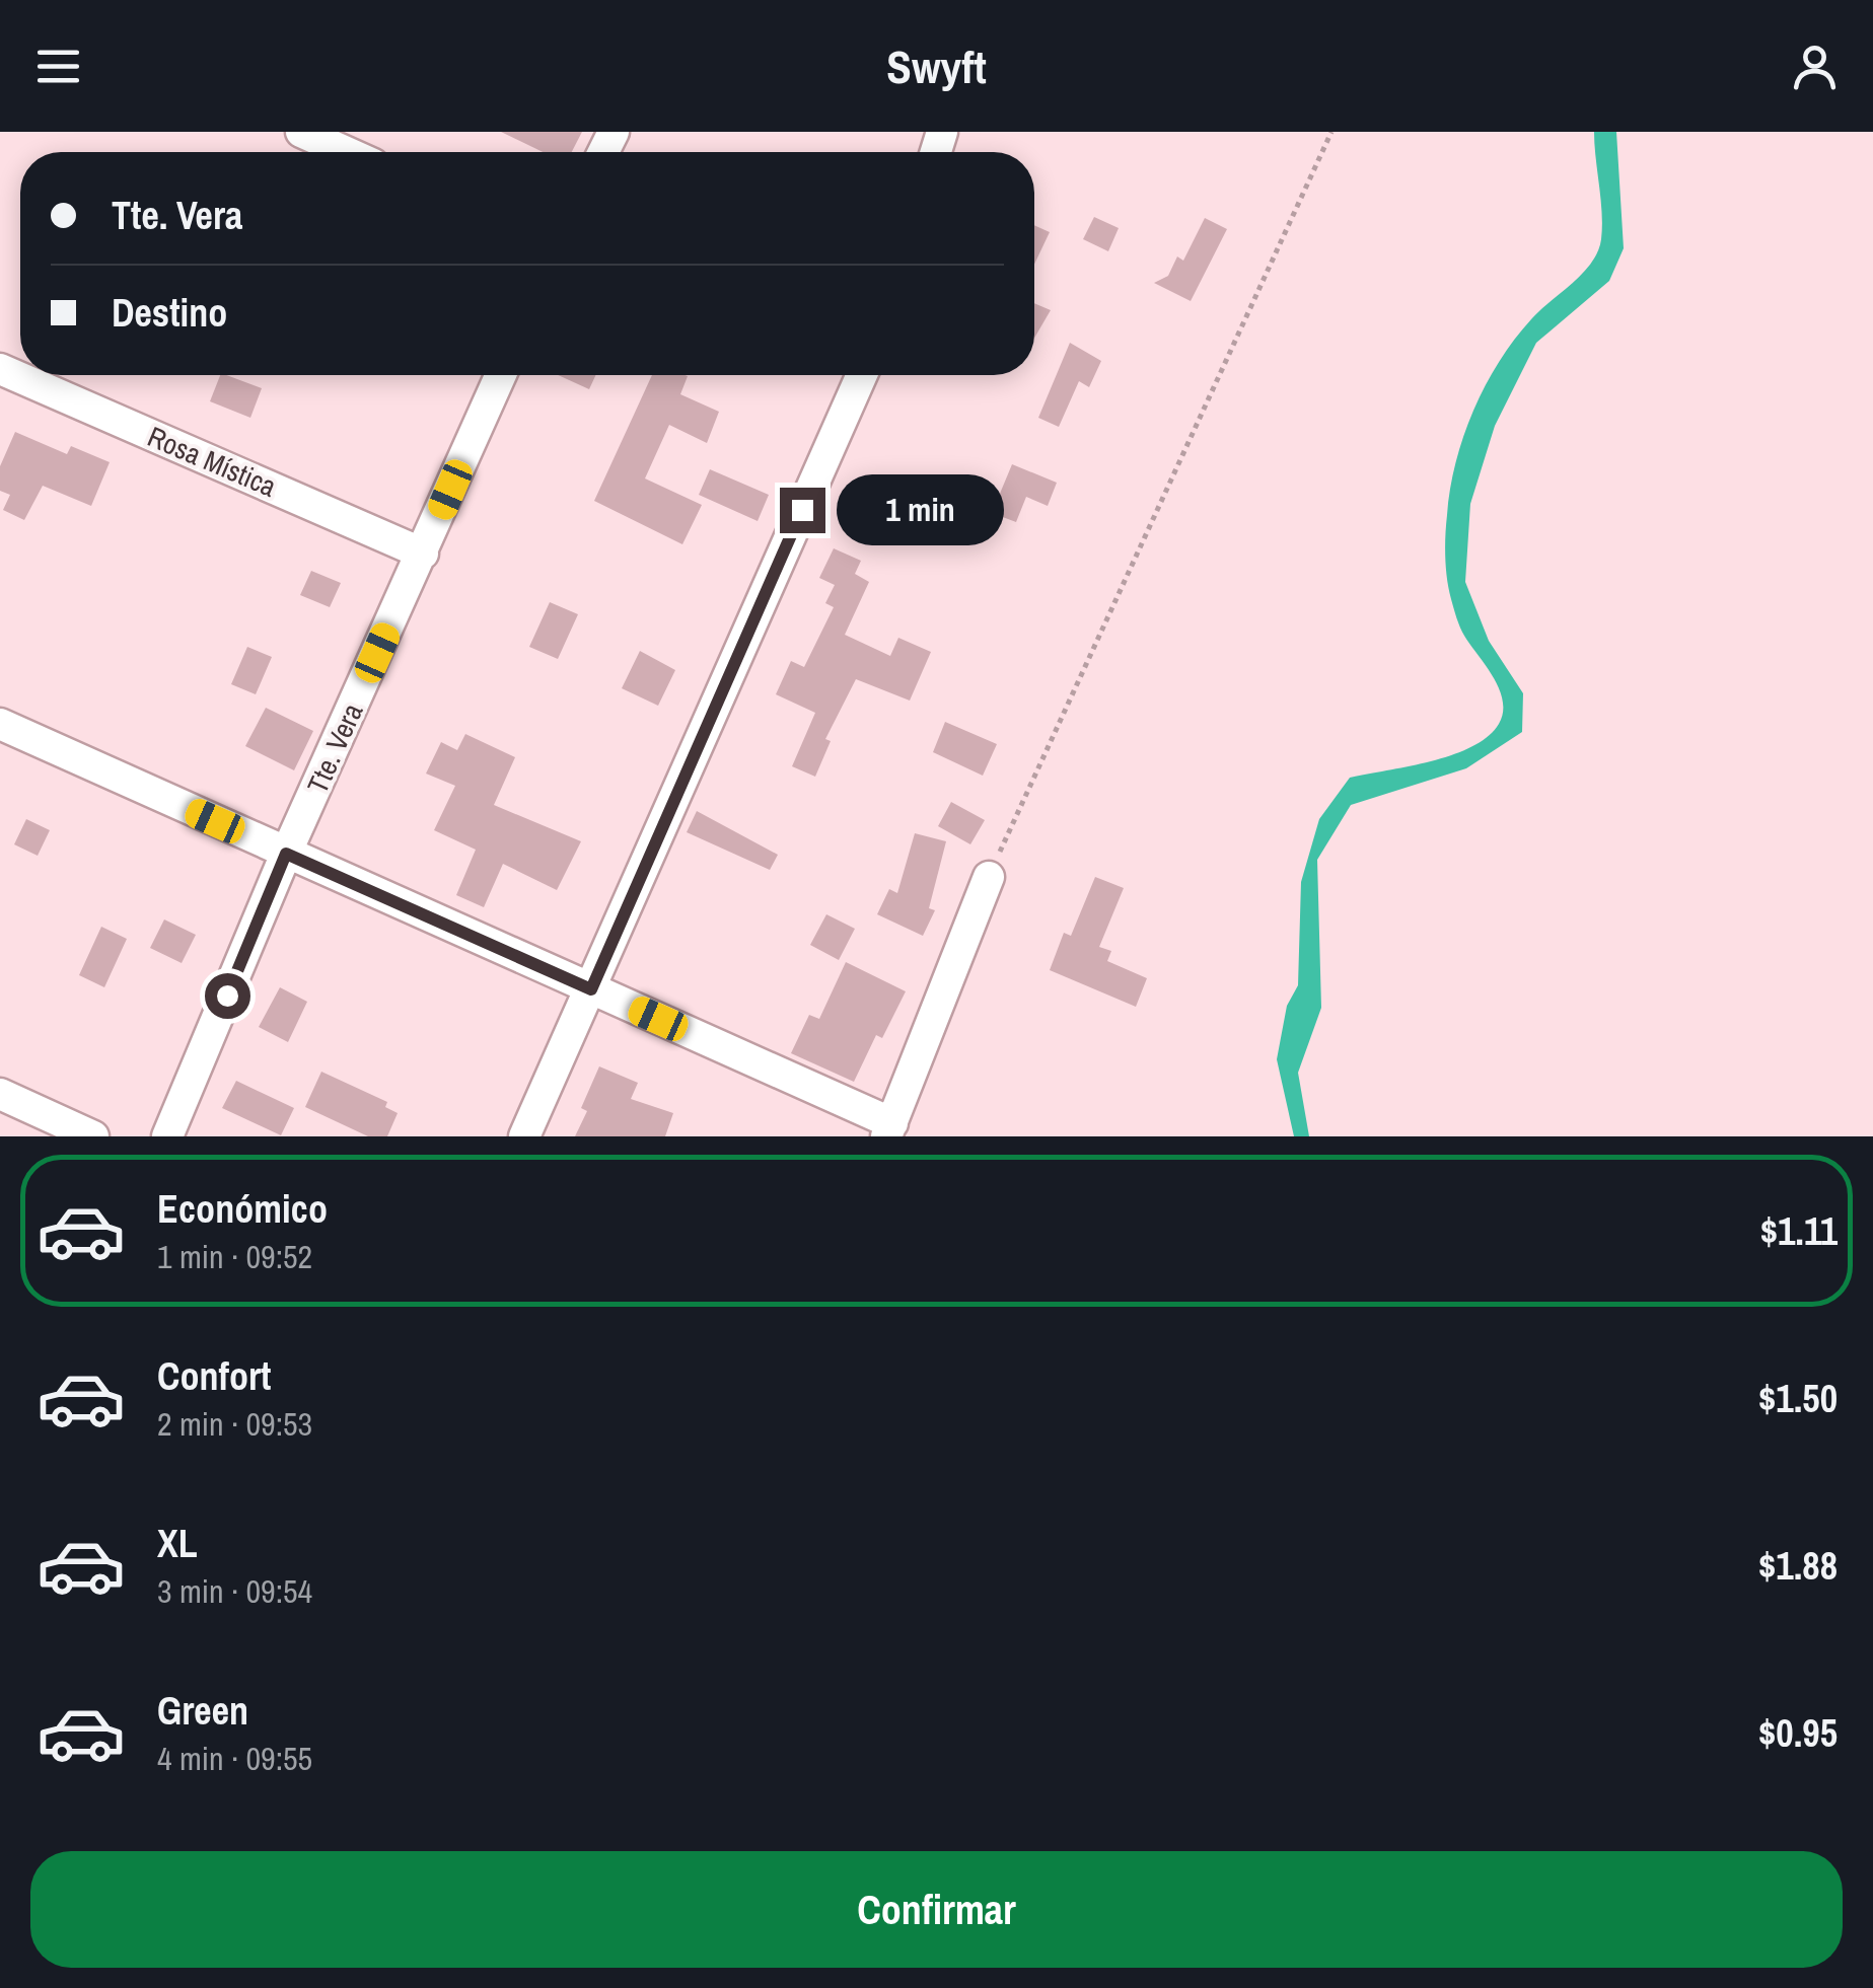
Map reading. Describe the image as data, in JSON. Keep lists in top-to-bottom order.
{
  "streets": {
    "street": ["Rosa Mística", "Tte. Vera"]
  },
  "crossings": [
    ["Rosa Mística", "Tte. Vera"]
  ],
  "page": {
    "header": "Swyft",
    "banner": ["Tte. Vera", "Destino"],
    "bubble": "1 min",
    "list": [
      {
        "name": "Económico",
        "note": "1 min · 09:52",
        "value": "$1.11"
      },
      {
        "name": "Confort",
        "note": "2 min · 09:53",
        "value": "$1.50"
      },
      {
        "name": "XL",
        "note": "3 min · 09:54",
        "value": "$1.88"
      },
      {
        "name": "Green",
        "note": "4 min · 09:55",
        "value": "$0.95"
      }
    ],
    "buttons": "Confirmar"
  }
}
